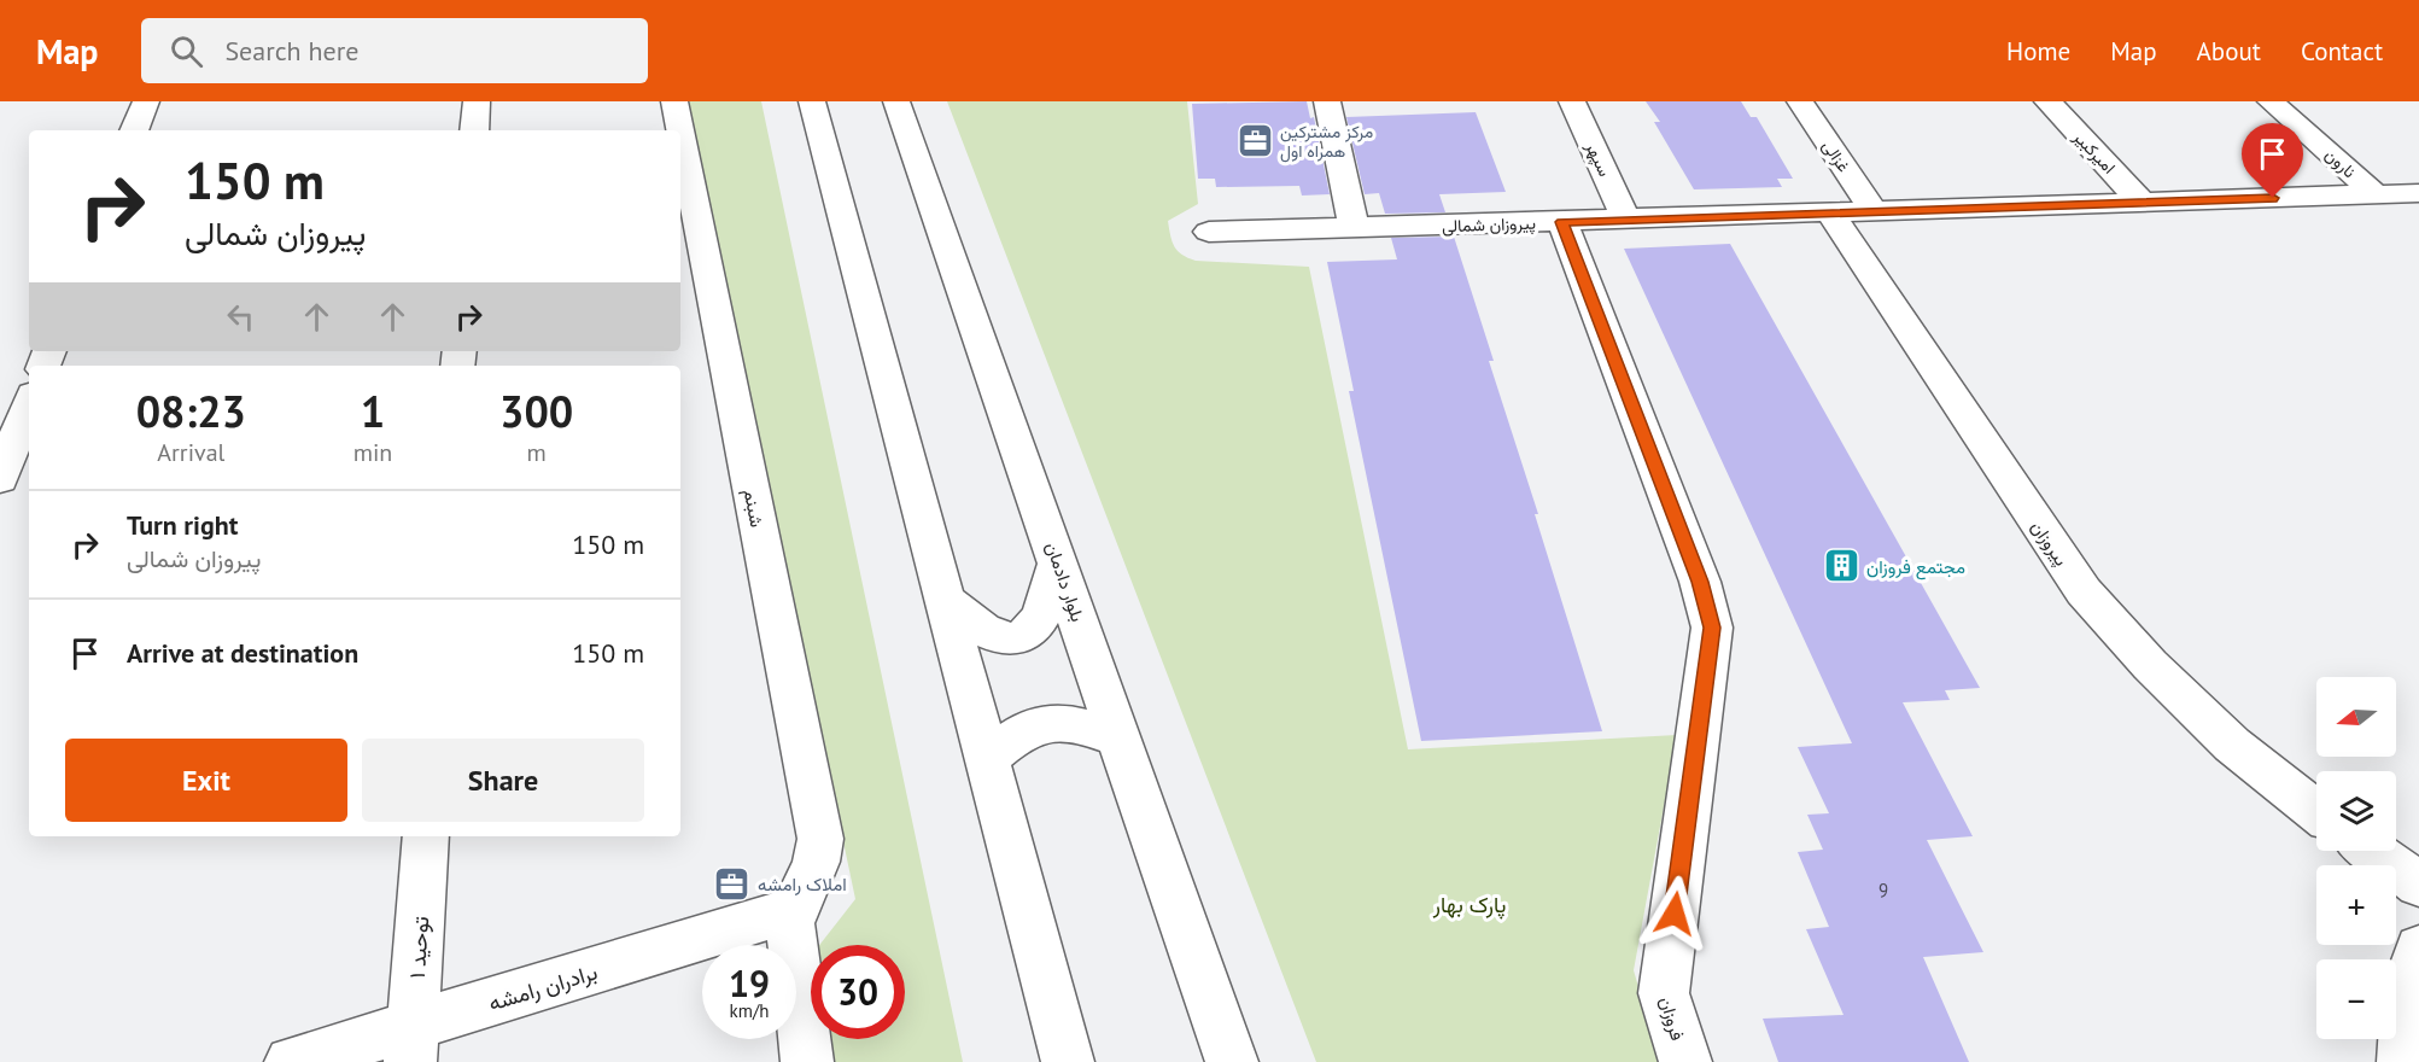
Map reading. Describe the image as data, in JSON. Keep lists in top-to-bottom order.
{
  "streets": {
    "street": [
      "امیرکبیر",
      "غزالی",
      "سپهر",
      "نارون",
      "پیروزان شمالی",
      "شبنم",
      "پیروزان",
      "بلوار دادمان",
      "توحید ۱",
      "برادران رامشه",
      "فروزان"
    ]
  },
  "crossings": [
    ["امیرکبیر", "پیروزان شمالی"],
    ["غزالی", "پیروزان شمالی"],
    ["سپهر", "پیروزان شمالی"],
    ["نارون", "پیروزان شمالی"],
    ["پیروزان شمالی", "پیروزان"],
    ["پیروزان شمالی", "فروزان"],
    ["شبنم", "برادران رامشه"],
    ["توحید ۱", "برادران رامشه"]
  ],
  "parks": ["پارک بهار"],
  "places": {
    "office": ["مرکز مشترکین همراه اول", "املاک رامشه"],
    "building": ["مجتمع فروزان"]
  },
  "house_numbers": ["9"],
  "north": "left",
  "page": {
    "header": "Map",
    "search": "Search here",
    "nav": [
      "Home",
      "Map",
      "About",
      "Contact"
    ],
    "turn": ["150 m", "پیروزان شمالی"],
    "eta": [
      "08:23",
      "Arrival",
      "1",
      "min",
      "300",
      "m"
    ],
    "list": [
      {
        "name": "Turn right",
        "note": "پیروزان شمالی",
        "value": "150 m"
      },
      {
        "name": "Arrive at destination",
        "value": "150 m"
      }
    ],
    "map_buttons": ["+", "−"],
    "buttons": ["Exit", "Share"],
    "speed": "19 km/h",
    "limit": "30"
  }
}
